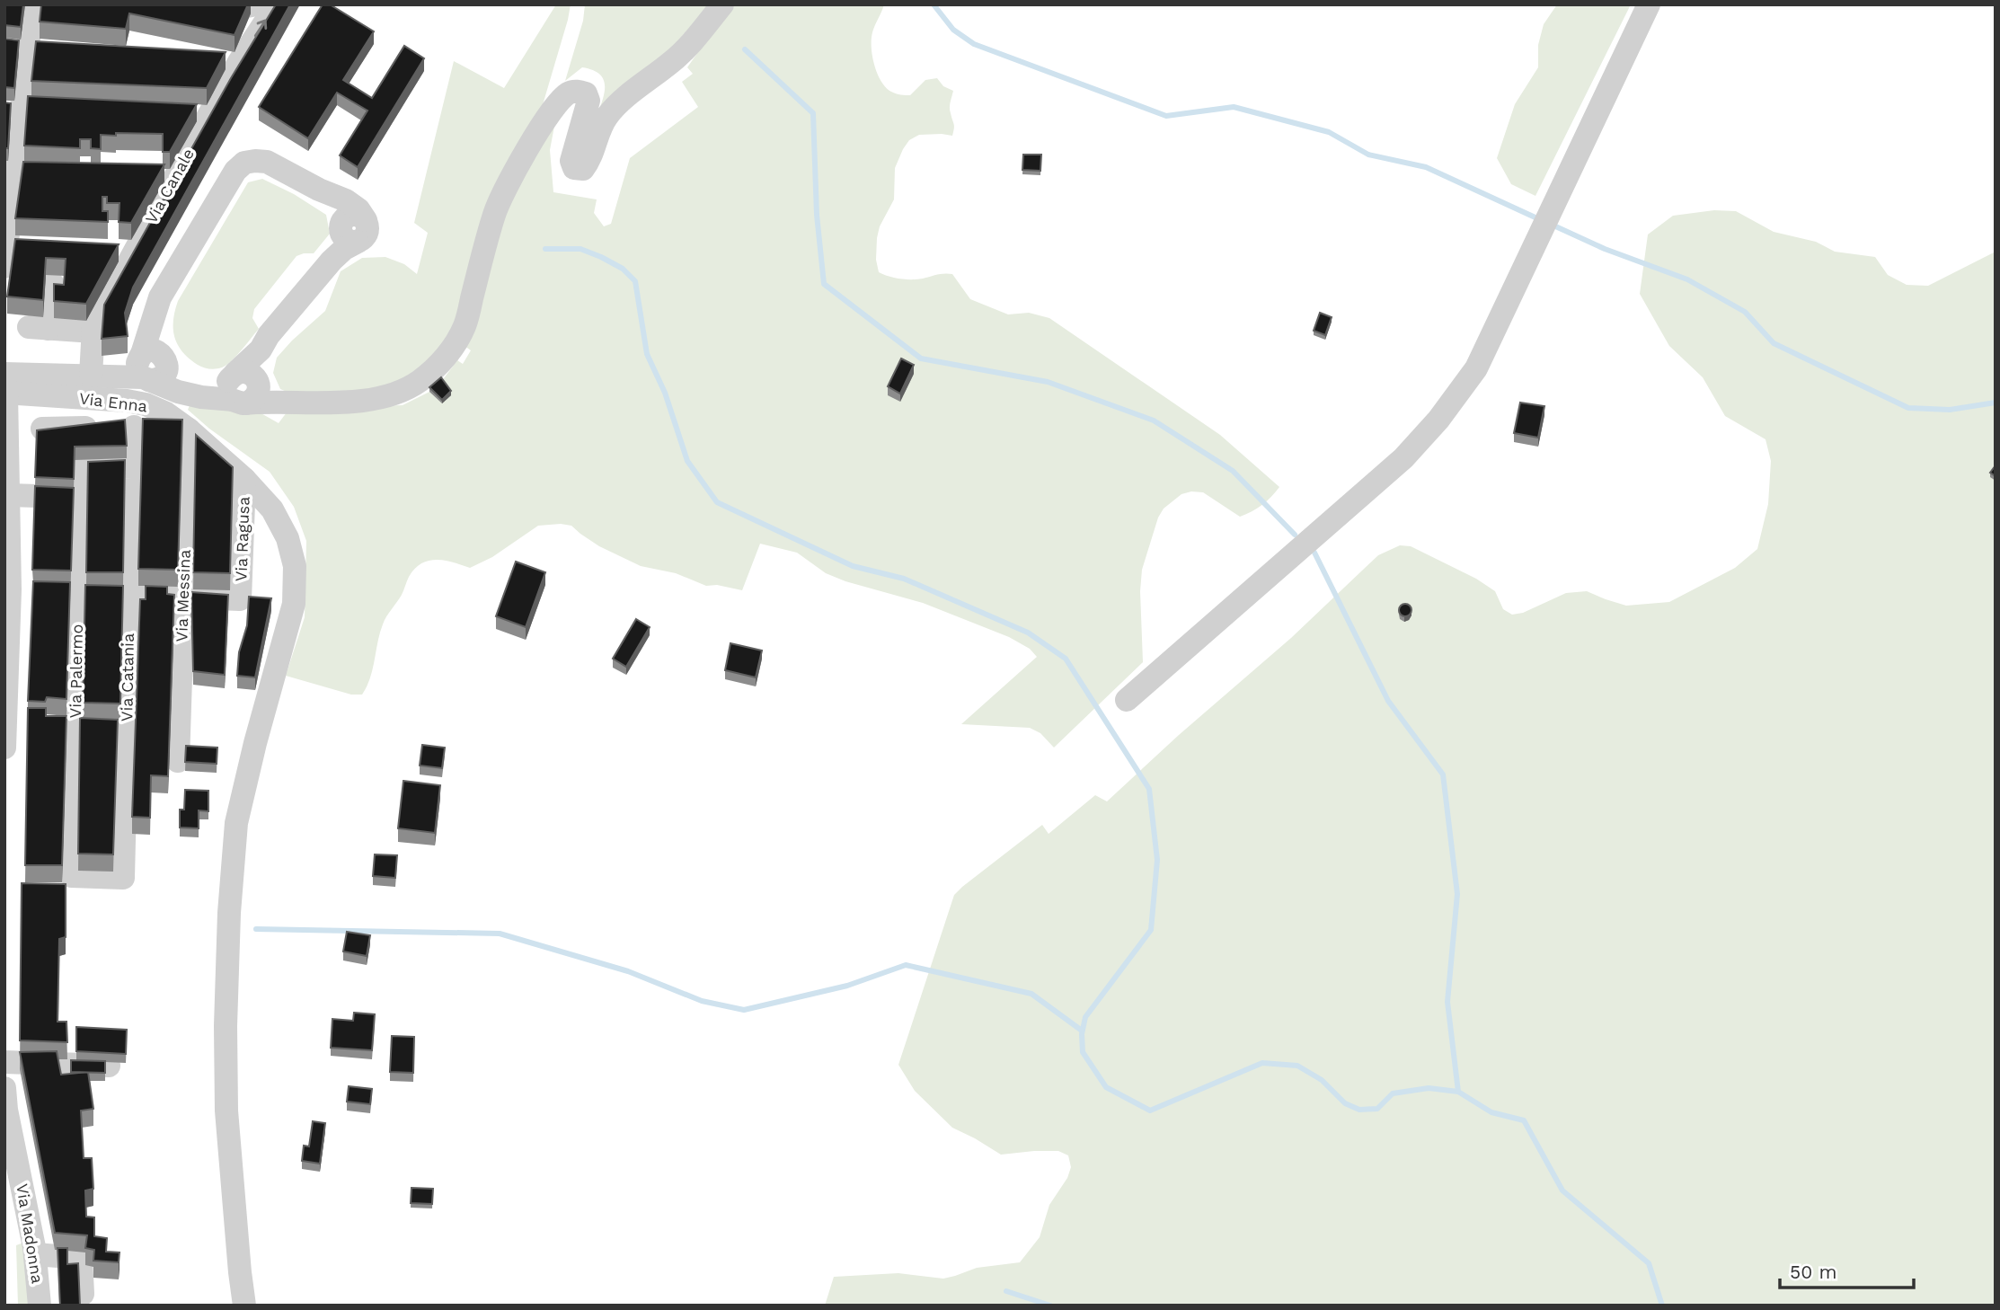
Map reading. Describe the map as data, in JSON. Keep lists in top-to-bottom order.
{
  "streets": {
    "street": [
      "Via Canale",
      "Via Enna",
      "Via Ragusa",
      "Via Messina",
      "Via Palermo",
      "Via Catania",
      "Via Madonna"
    ]
  },
  "crossings": [
    ["Via Enna", "Via Ragusa"],
    ["Via Enna", "Via Messina"],
    ["Via Ragusa", "Via Messina"],
    ["Via Palermo", "Via Catania"]
  ],
  "scale_bar": "50 m"
}
